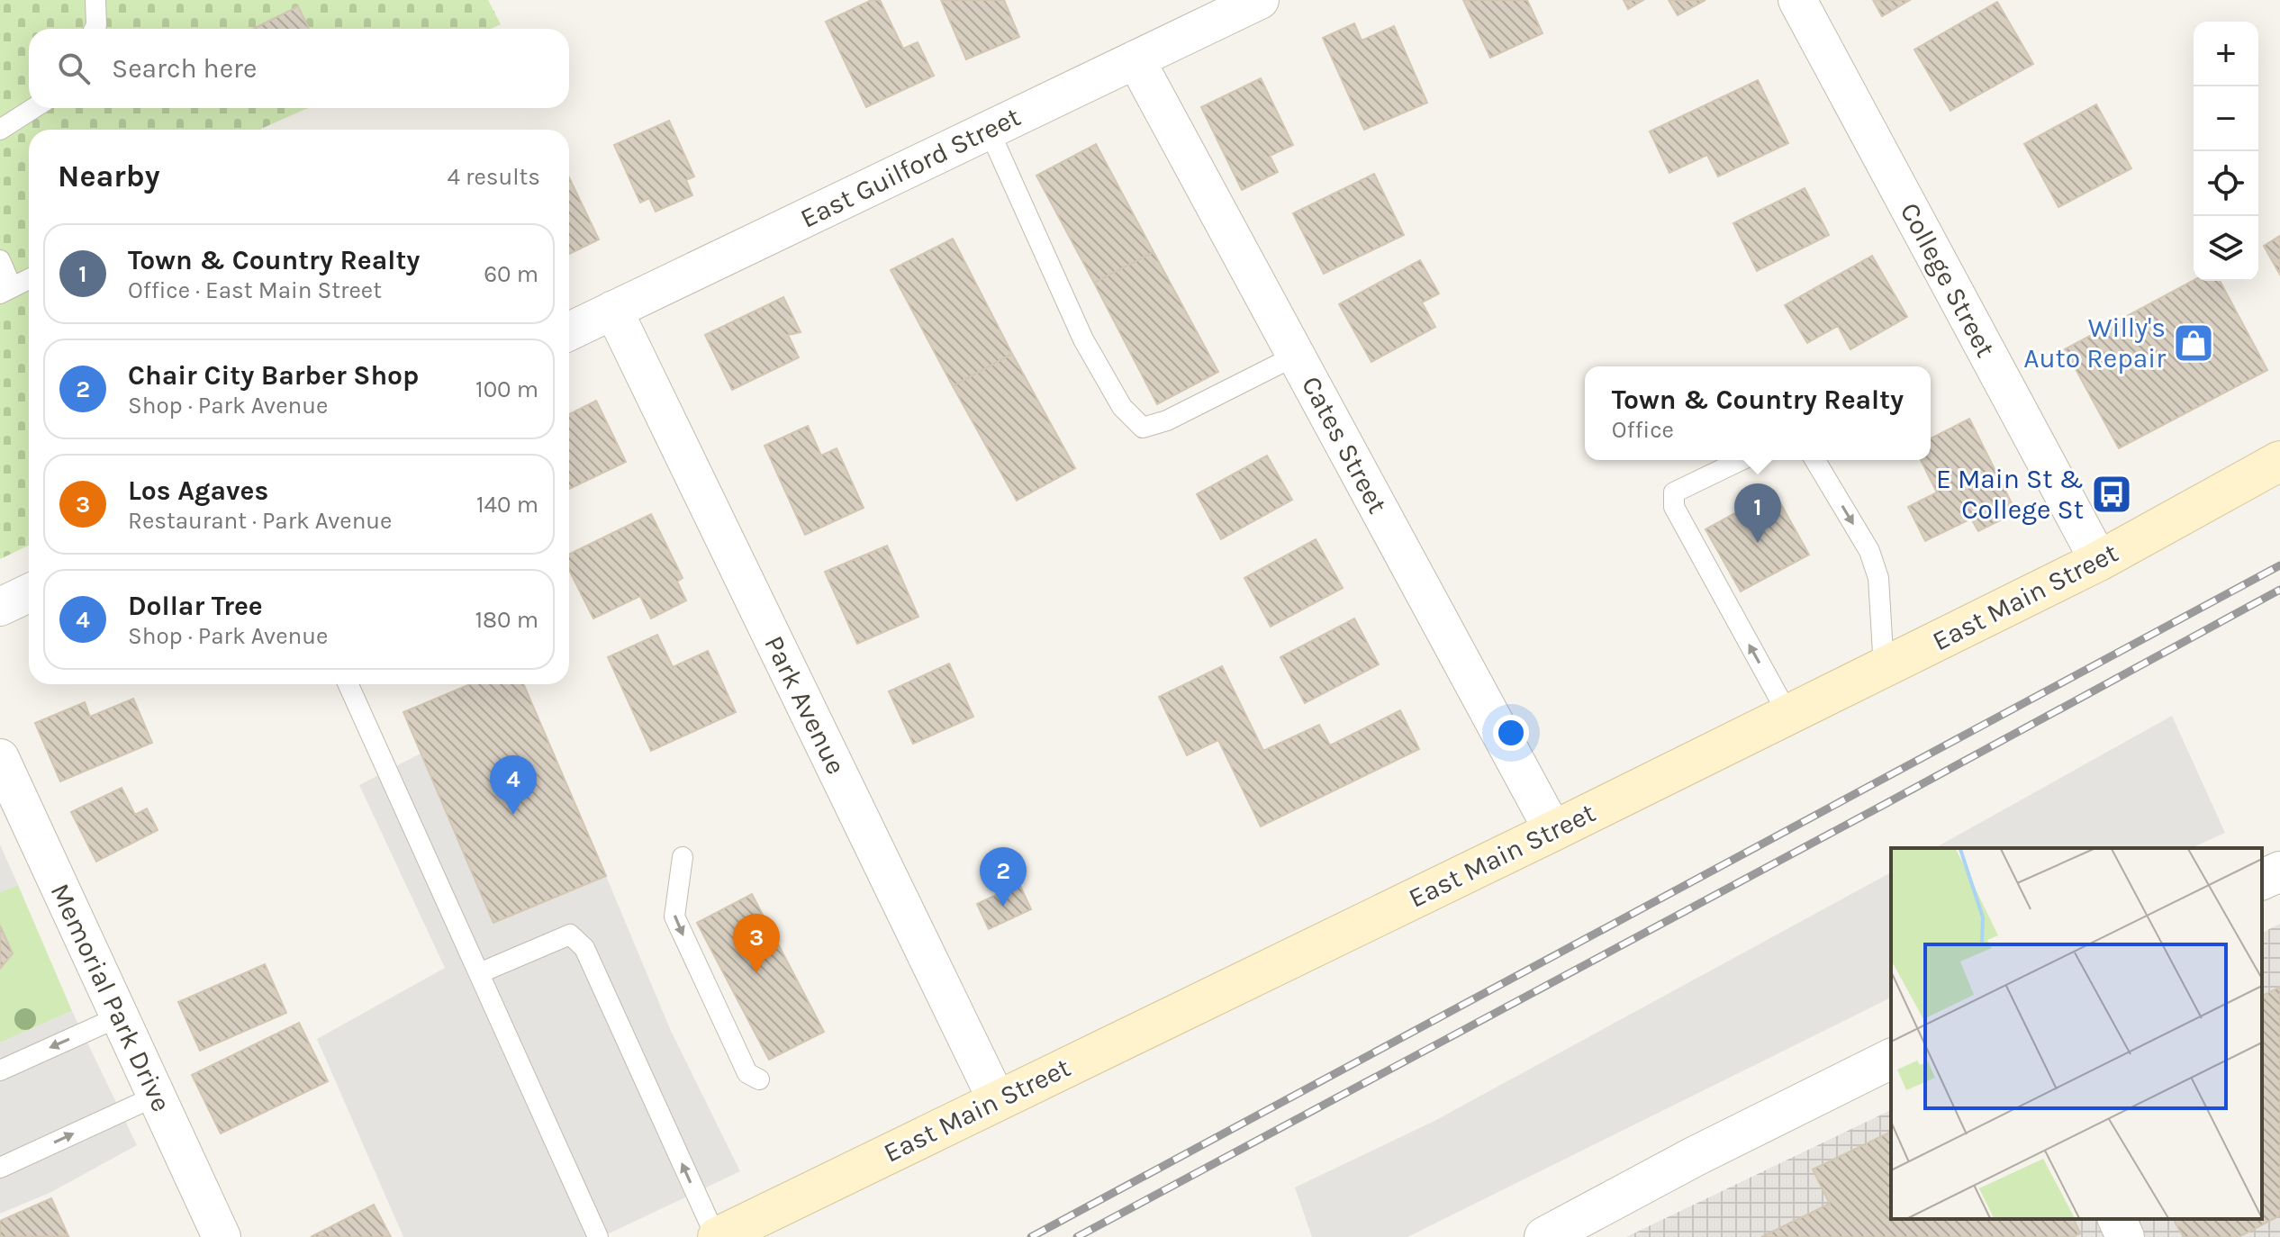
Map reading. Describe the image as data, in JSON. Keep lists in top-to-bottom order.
{
  "streets": {
    "main road": ["East Main Street"],
    "street": [
      "East Guilford Street",
      "College Street",
      "Cates Street",
      "Park Avenue",
      "Memorial Park Drive"
    ]
  },
  "crossings": [
    ["East Guilford Street", "Cates Street"],
    ["East Guilford Street", "Park Avenue"],
    ["College Street", "East Main Street"],
    ["Cates Street", "East Main Street"],
    ["East Main Street", "Park Avenue"]
  ],
  "places": {
    "shop": ["Willy's Auto Repair"],
    "bus stop": ["E Main St & College St"]
  },
  "page": {
    "map_buttons": ["+", "−"],
    "search": "Search here",
    "heading": ["Nearby", "4 results"],
    "list": [
      {
        "mark": "1",
        "name": "Town & Country Realty",
        "note": "Office · East Main Street",
        "value": "60 m"
      },
      {
        "mark": "2",
        "name": "Chair City Barber Shop",
        "note": "Shop · Park Avenue",
        "value": "100 m"
      },
      {
        "mark": "3",
        "name": "Los Agaves",
        "note": "Restaurant · Park Avenue",
        "value": "140 m"
      },
      {
        "mark": "4",
        "name": "Dollar Tree",
        "note": "Shop · Park Avenue",
        "value": "180 m"
      }
    ],
    "popup": ["Town & Country Realty", "Office"],
    "pins": [
      "1",
      "4",
      "2",
      "3"
    ]
  }
}
